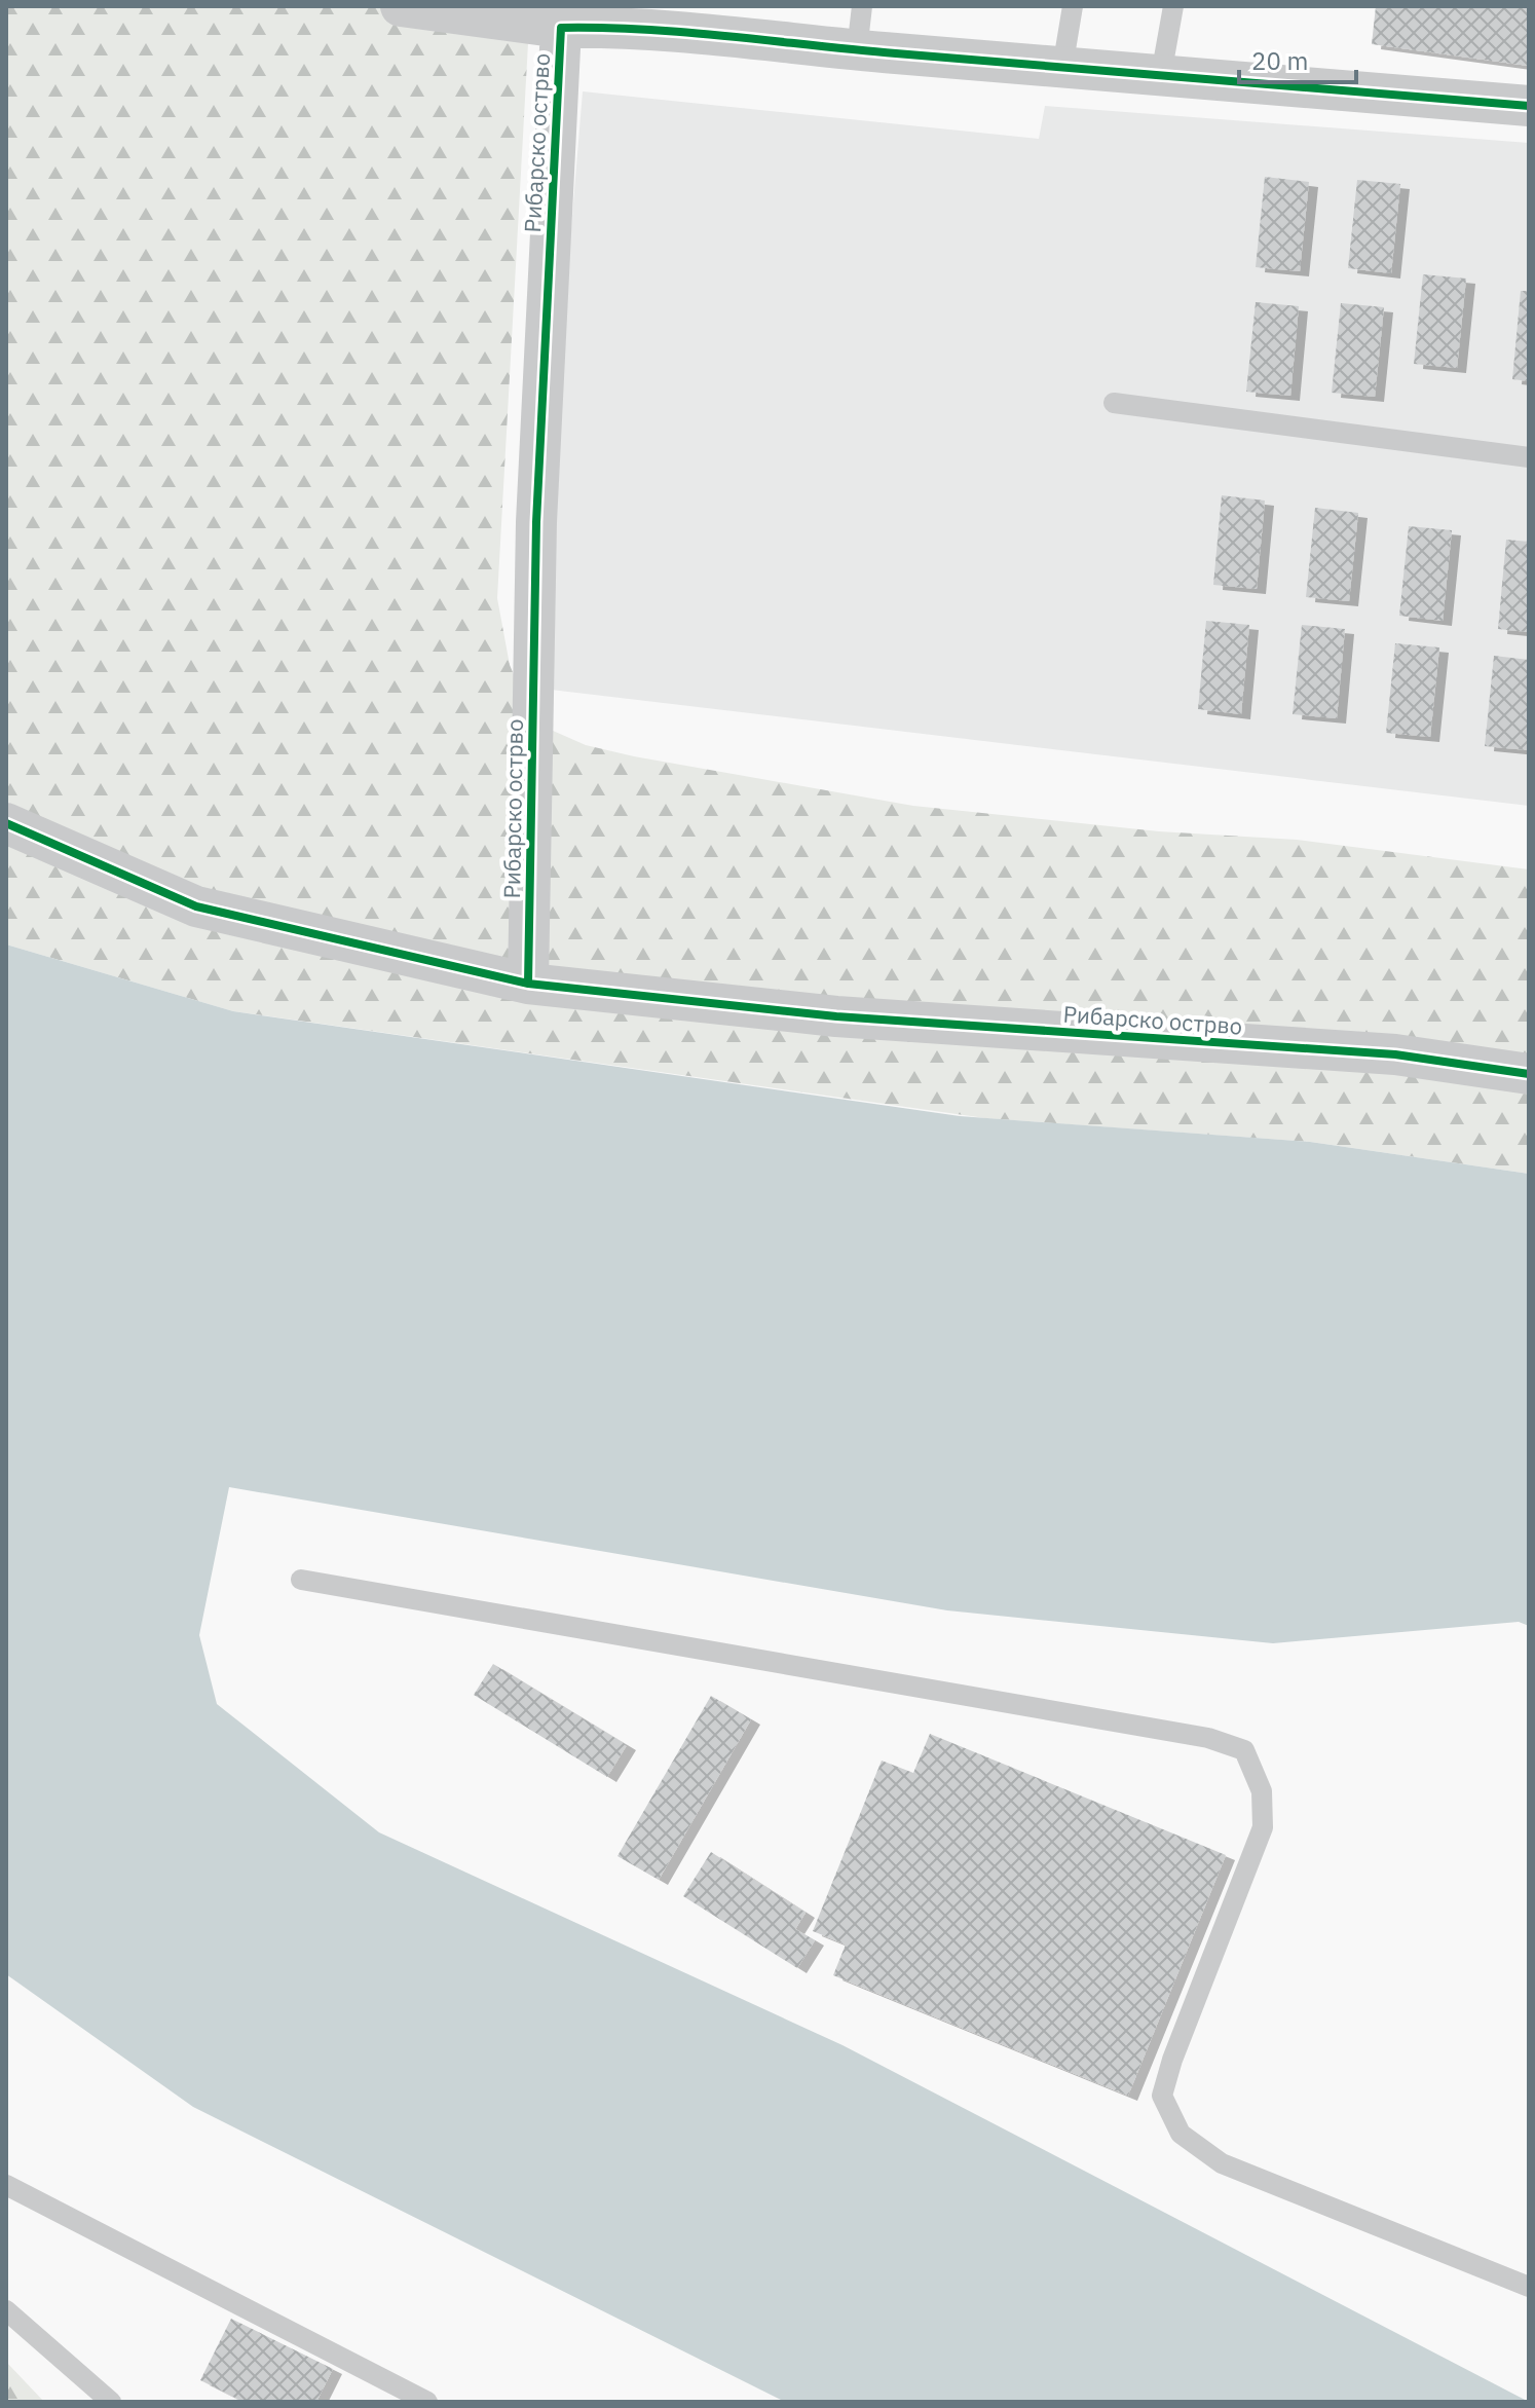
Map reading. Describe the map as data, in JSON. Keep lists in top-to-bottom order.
{
  "streets": {
    "street": ["Рибарско острво"]
  },
  "scale_bar": "20 m"
}
